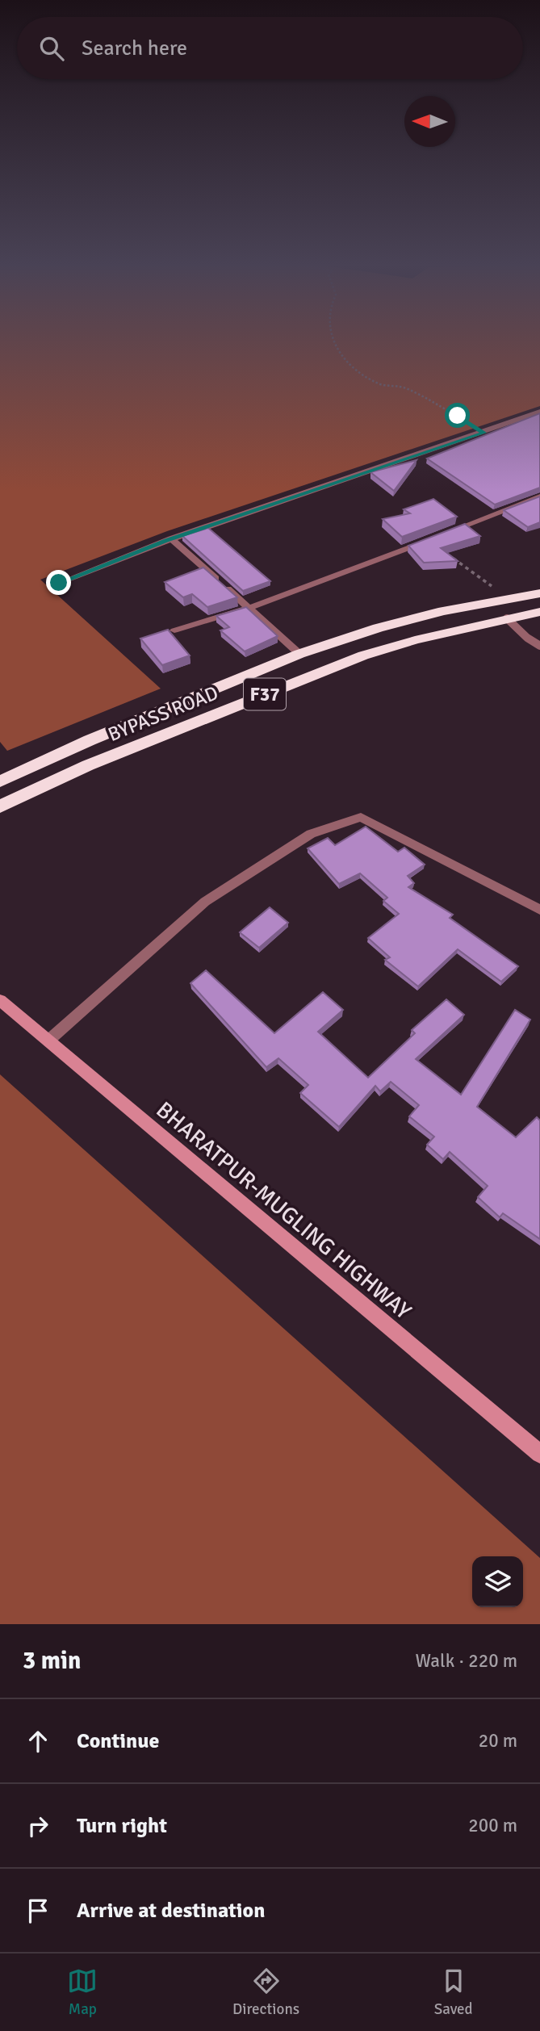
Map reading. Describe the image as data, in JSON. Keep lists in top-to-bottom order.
{
  "streets": {
    "highway": ["F37", "BYPASS ROAD"],
    "main road": ["BHARATPUR-MUGLING HIGHWAY"]
  },
  "north": "left",
  "page": {
    "search": "Search here",
    "heading": ["3 min", "Walk · 220 m"],
    "list": [
      ["Continue", "20 m"],
      ["Turn right", "200 m"],
      "Arrive at destination"
    ],
    "nav": ["Map", "Directions", "Saved"]
  }
}
